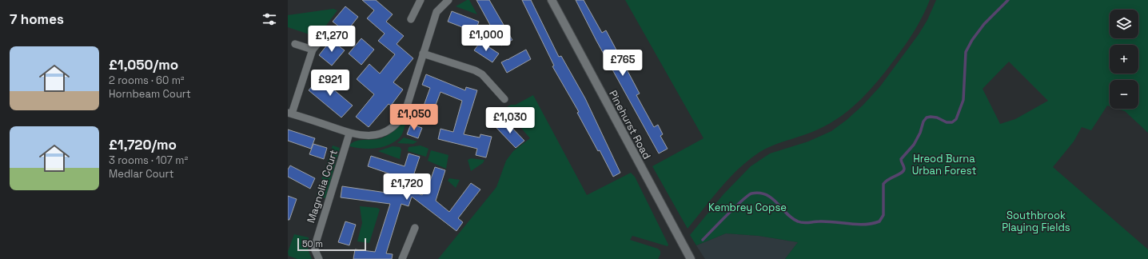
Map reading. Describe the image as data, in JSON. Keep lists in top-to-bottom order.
{
  "streets": {
    "street": ["Pinehurst Road", "Magnolia Court"]
  },
  "parks": ["Hreod Burna Urban Forest", "Kembrey Copse", "Southbrook Playing Fields"],
  "scale_bar": "50 m",
  "page": {
    "heading": "7 homes",
    "map_buttons": ["+", "−"],
    "price": [
      "£1,000",
      "£1,270",
      "£765",
      "£921",
      "£1,050",
      "£1,030",
      "£1,720"
    ],
    "list": [
      {
        "name": "£1,050/mo",
        "note": "2 rooms · 60 m² · Hornbeam Court"
      },
      {
        "name": "£1,720/mo",
        "note": "3 rooms · 107 m² · Medlar Court"
      }
    ],
    "scale": "50 m"
  }
}
